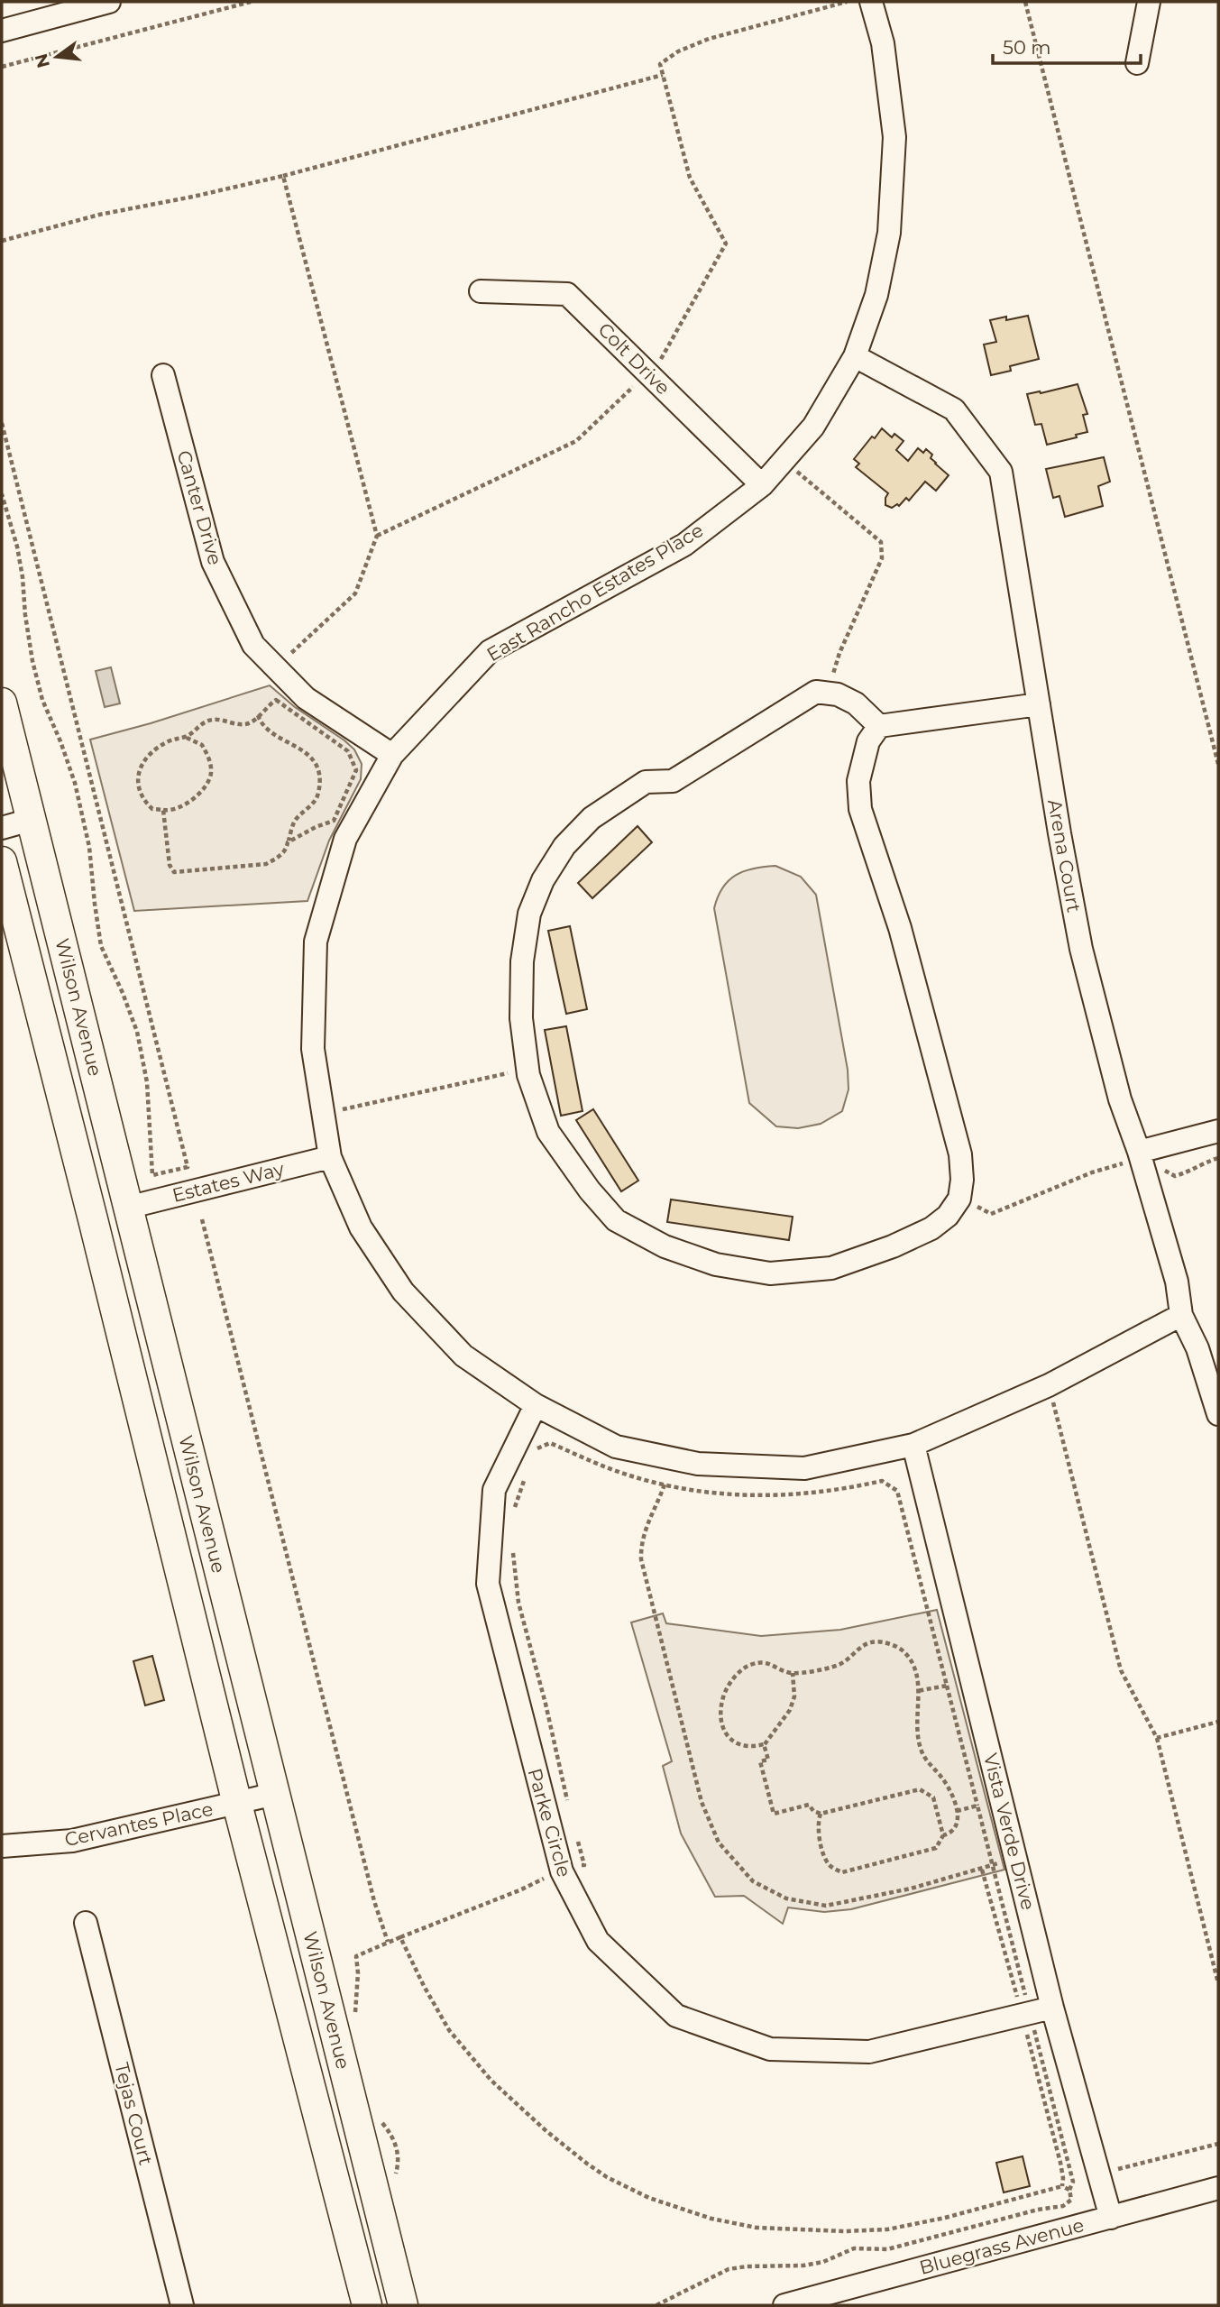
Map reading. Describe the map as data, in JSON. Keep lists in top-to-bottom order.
{
  "streets": {
    "main road": ["Wilson Avenue"],
    "street": [
      "Colt Drive",
      "Canter Drive",
      "East Rancho Estates Place",
      "Arena Court",
      "Estates Way",
      "Parke Circle",
      "Cervantes Place",
      "Vista Verde Drive",
      "Tejas Court",
      "Bluegrass Avenue"
    ]
  },
  "crossings": [
    ["Colt Drive", "East Rancho Estates Place"],
    ["Canter Drive", "East Rancho Estates Place"],
    ["East Rancho Estates Place", "Arena Court"],
    ["East Rancho Estates Place", "Estates Way"],
    ["East Rancho Estates Place", "Parke Circle"],
    ["East Rancho Estates Place", "Vista Verde Drive"],
    ["Wilson Avenue", "Estates Way"],
    ["Wilson Avenue", "Cervantes Place"],
    ["Parke Circle", "Vista Verde Drive"],
    ["Vista Verde Drive", "Bluegrass Avenue"]
  ],
  "scale_bar": "50 m",
  "north": "left"
}
